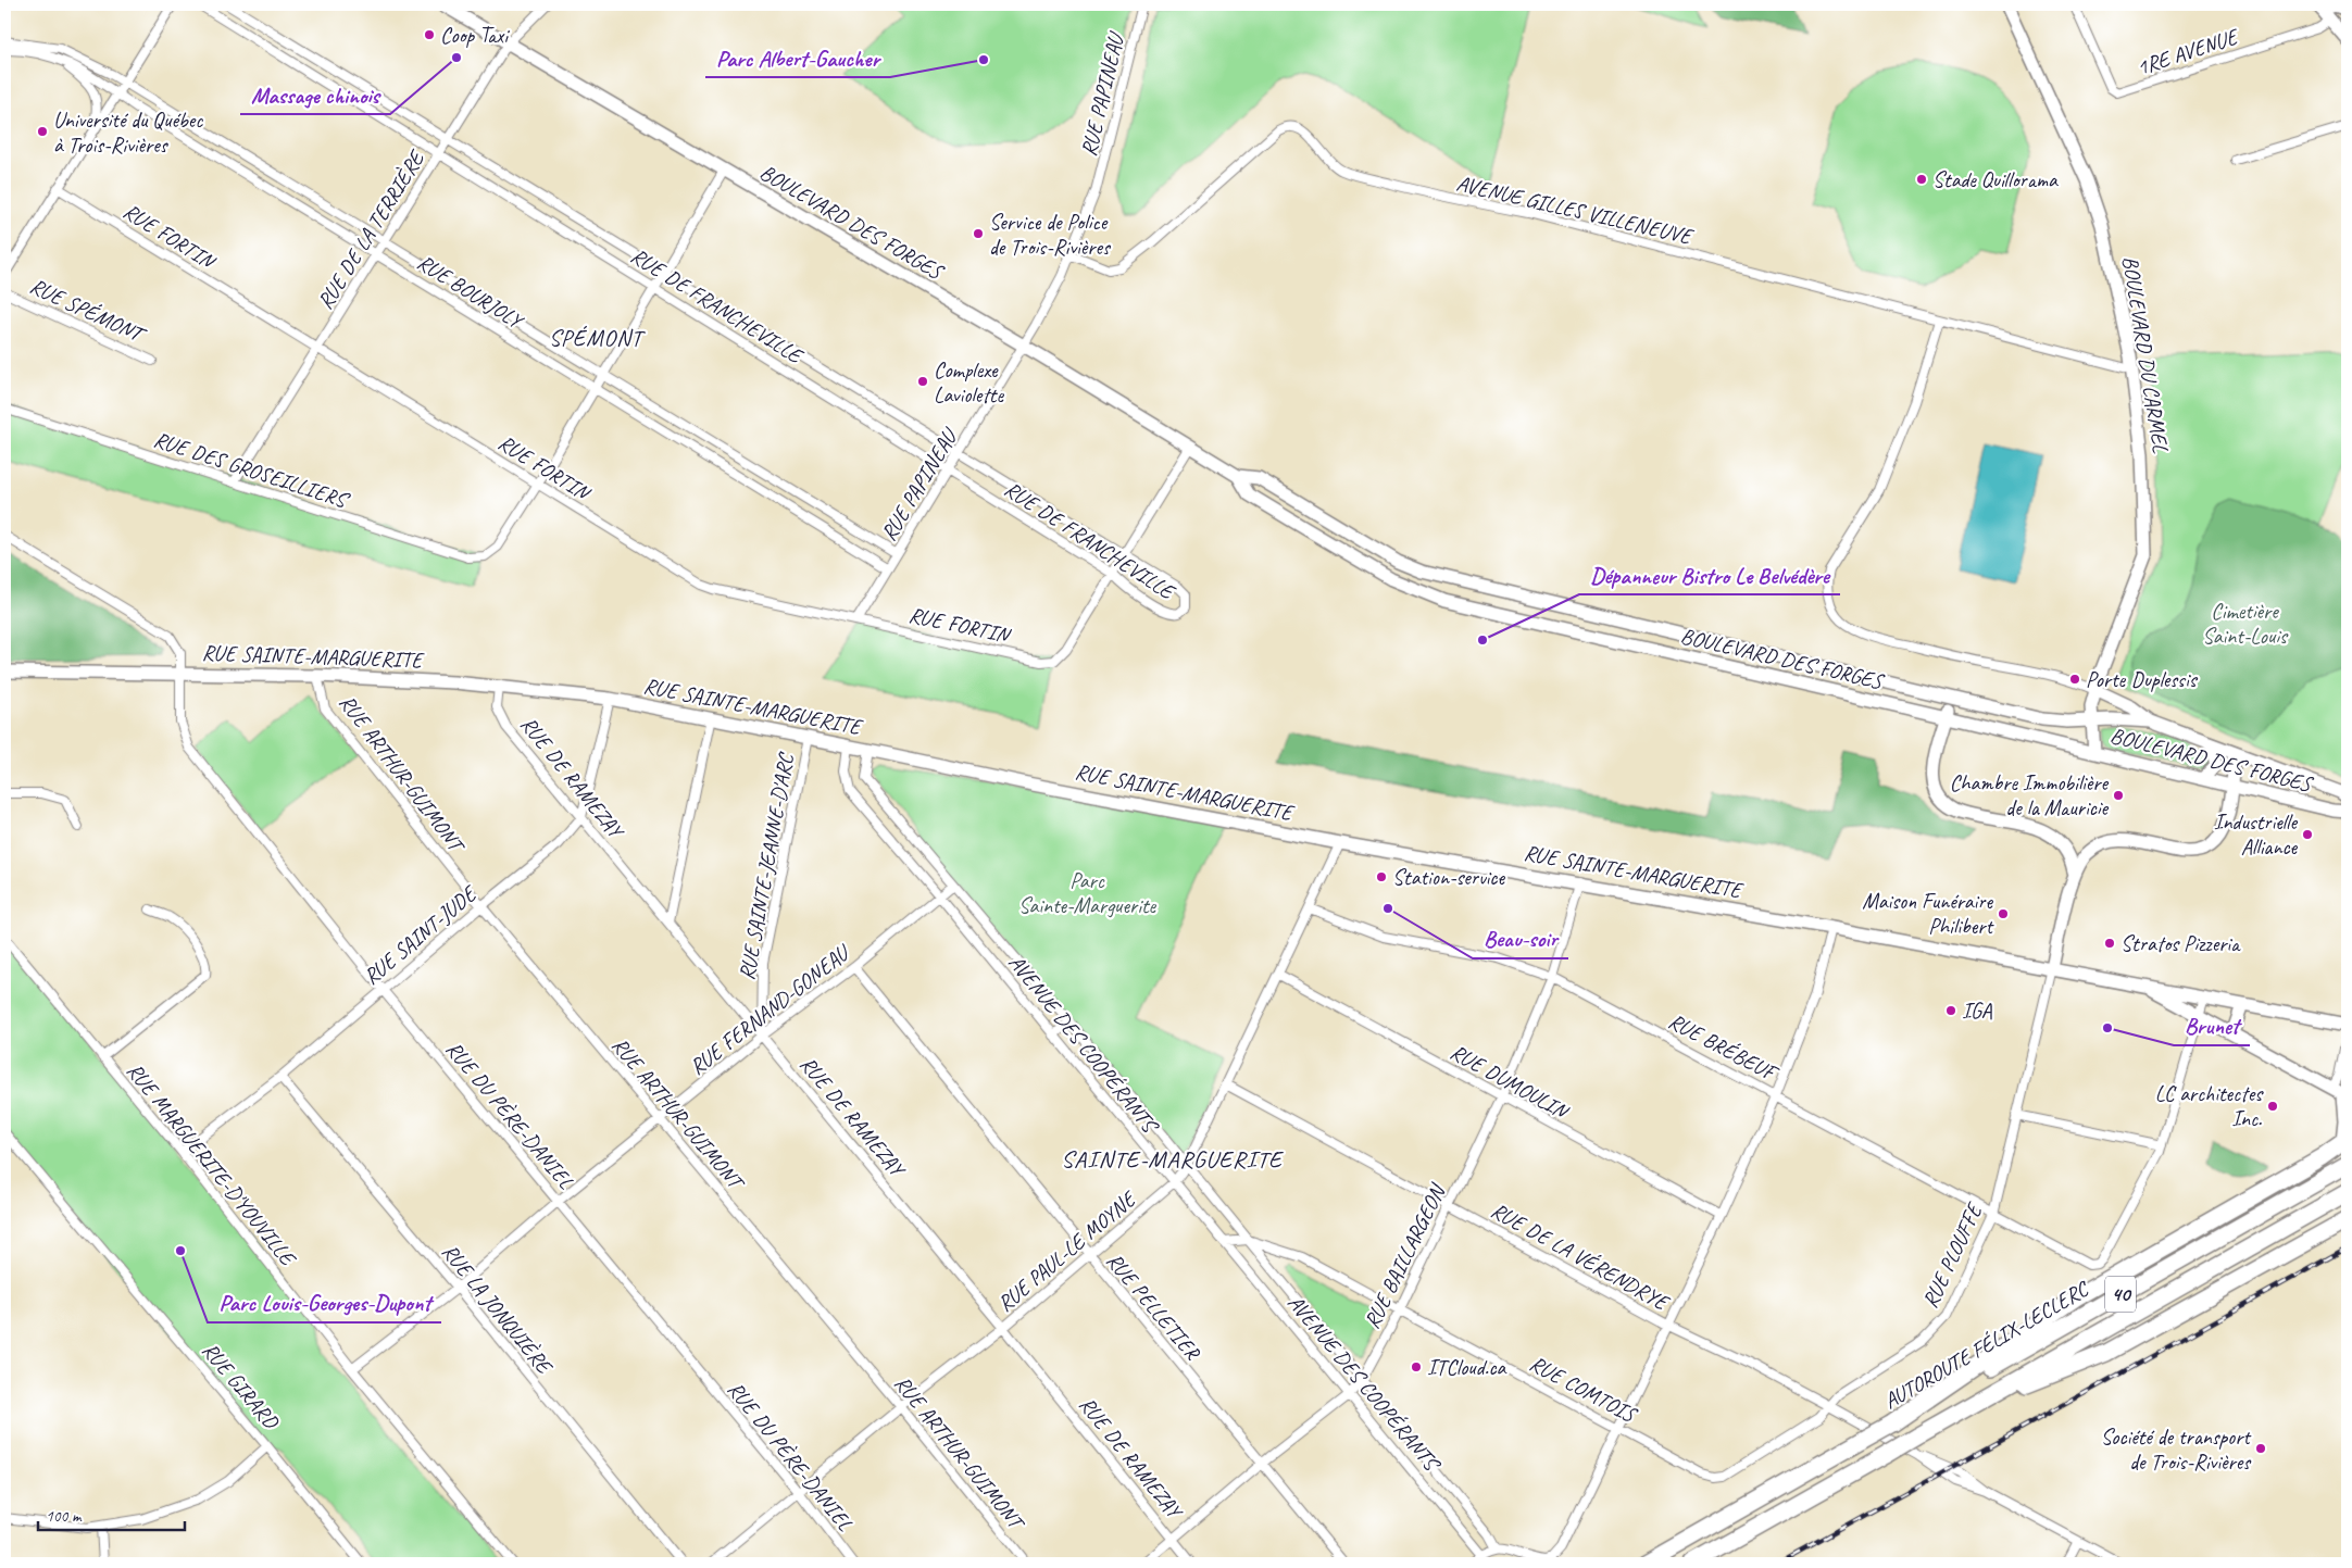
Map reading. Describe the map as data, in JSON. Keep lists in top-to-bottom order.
{
  "streets": {
    "highway": ["40", "AUTOROUTE FÉLIX-LECLERC"],
    "street": [
      "1RE AVENUE",
      "RUE PAPINEAU",
      "AVENUE GILLES VILLENEUVE",
      "BOULEVARD DES FORGES",
      "RUE DE LA TERRIÈRE",
      "RUE FORTIN",
      "RUE BOURJOLY",
      "RUE DE FRANCHEVILLE",
      "RUE SPÉMONT",
      "BOULEVARD DU CARMEL",
      "RUE DES GROSEILLIERS",
      "RUE SAINTE-MARGUERITE",
      "RUE ARTHUR-GUIMONT",
      "RUE DE RAMEZAY",
      "RUE SAINTE-JEANNE-D'ARC",
      "RUE SAINT-JUDE",
      "RUE FERNAND-GONEAU",
      "AVENUE DES COOPÉRANTS",
      "RUE BRÉBEUF",
      "RUE DUMOULIN",
      "RUE DU PÈRE-DANIEL",
      "RUE MARGUERITE-D'YOUVILLE",
      "RUE PAUL-LE MOYNE",
      "RUE DE LA VÉRENDRYE",
      "RUE PLOUFFE",
      "RUE BAILLARGEON",
      "RUE PELLETIER",
      "RUE LA JONQUIÈRE",
      "RUE GIRARD",
      "RUE COMTOIS"
    ]
  },
  "crossings": [
    ["RUE PAPINEAU", "AVENUE GILLES VILLENEUVE"],
    ["RUE PAPINEAU", "BOULEVARD DES FORGES"],
    ["RUE PAPINEAU", "RUE FORTIN"],
    ["RUE PAPINEAU", "RUE BOURJOLY"],
    ["RUE PAPINEAU", "RUE DE FRANCHEVILLE"],
    ["AVENUE GILLES VILLENEUVE", "BOULEVARD DU CARMEL"],
    ["BOULEVARD DES FORGES", "RUE DE LA TERRIÈRE"],
    ["BOULEVARD DES FORGES", "BOULEVARD DU CARMEL"],
    ["RUE DE LA TERRIÈRE", "RUE FORTIN"],
    ["RUE DE LA TERRIÈRE", "RUE BOURJOLY"],
    ["RUE DE LA TERRIÈRE", "RUE DE FRANCHEVILLE"],
    ["RUE DE LA TERRIÈRE", "RUE DES GROSEILLIERS"],
    ["RUE FORTIN", "RUE DE FRANCHEVILLE"],
    ["RUE FORTIN", "RUE DES GROSEILLIERS"],
    ["RUE SAINTE-MARGUERITE", "RUE ARTHUR-GUIMONT"],
    ["RUE SAINTE-MARGUERITE", "RUE DE RAMEZAY"],
    ["RUE SAINTE-MARGUERITE", "RUE SAINTE-JEANNE-D'ARC"],
    ["RUE SAINTE-MARGUERITE", "RUE SAINT-JUDE"],
    ["RUE SAINTE-MARGUERITE", "AVENUE DES COOPÉRANTS"],
    ["RUE SAINTE-MARGUERITE", "RUE DU PÈRE-DANIEL"],
    ["RUE SAINTE-MARGUERITE", "RUE PAUL-LE MOYNE"],
    ["RUE SAINTE-MARGUERITE", "RUE PLOUFFE"],
    ["RUE SAINTE-MARGUERITE", "RUE BAILLARGEON"],
    ["RUE ARTHUR-GUIMONT", "RUE SAINT-JUDE"],
    ["RUE ARTHUR-GUIMONT", "RUE FERNAND-GONEAU"],
    ["RUE ARTHUR-GUIMONT", "RUE PAUL-LE MOYNE"],
    ["RUE DE RAMEZAY", "RUE SAINTE-JEANNE-D'ARC"],
    ["RUE DE RAMEZAY", "RUE SAINT-JUDE"],
    ["RUE DE RAMEZAY", "RUE FERNAND-GONEAU"],
    ["RUE DE RAMEZAY", "RUE PAUL-LE MOYNE"],
    ["RUE DE RAMEZAY", "RUE BAILLARGEON"],
    ["RUE SAINTE-JEANNE-D'ARC", "RUE FERNAND-GONEAU"],
    ["RUE SAINT-JUDE", "RUE DU PÈRE-DANIEL"],
    ["RUE SAINT-JUDE", "RUE MARGUERITE-D'YOUVILLE"],
    ["RUE SAINT-JUDE", "RUE LA JONQUIÈRE"],
    ["RUE FERNAND-GONEAU", "AVENUE DES COOPÉRANTS"],
    ["RUE FERNAND-GONEAU", "RUE DU PÈRE-DANIEL"],
    ["RUE FERNAND-GONEAU", "RUE MARGUERITE-D'YOUVILLE"],
    ["RUE FERNAND-GONEAU", "RUE PELLETIER"],
    ["RUE FERNAND-GONEAU", "RUE LA JONQUIÈRE"],
    ["AVENUE DES COOPÉRANTS", "RUE PAUL-LE MOYNE"],
    ["AVENUE DES COOPÉRANTS", "RUE BAILLARGEON"],
    ["AVENUE DES COOPÉRANTS", "RUE COMTOIS"],
    ["RUE BRÉBEUF", "RUE PAUL-LE MOYNE"],
    ["RUE BRÉBEUF", "RUE PLOUFFE"],
    ["RUE BRÉBEUF", "RUE BAILLARGEON"],
    ["RUE DUMOULIN", "RUE PAUL-LE MOYNE"],
    ["RUE DUMOULIN", "RUE BAILLARGEON"],
    ["RUE DU PÈRE-DANIEL", "RUE PAUL-LE MOYNE"],
    ["RUE PAUL-LE MOYNE", "RUE DE LA VÉRENDRYE"],
    ["RUE PAUL-LE MOYNE", "RUE PELLETIER"],
    ["RUE DE LA VÉRENDRYE", "RUE PLOUFFE"],
    ["RUE DE LA VÉRENDRYE", "RUE BAILLARGEON"],
    ["RUE PLOUFFE", "RUE COMTOIS"],
    ["RUE BAILLARGEON", "RUE PELLETIER"],
    ["RUE BAILLARGEON", "RUE COMTOIS"]
  ],
  "districts": ["SPÉMONT", "SAINTE-MARGUERITE"],
  "parks": ["Cimetière Saint-Louis", "Parc Sainte-Marguerite"],
  "places": [
    "Coop Taxi",
    "Massage chinois",
    "Parc Albert-Gaucher",
    "Université du Québec à Trois-Rivières",
    "Stade Quillorama",
    "Service de Police de Trois-Rivières",
    "Complexe Laviolette",
    "Dépanneur Bistro Le Belvédère",
    "Porte Duplessis",
    "Chambre Immobilière de la Mauricie",
    "Industrielle Alliance",
    "Station-service",
    "Beau-soir",
    "Maison Funéraire Philibert",
    "Stratos Pizzeria",
    "IGA",
    "Brunet",
    "LC architectes Inc.",
    "Parc Louis-Georges-Dupont",
    "ITCloud.ca",
    "Société de transport de Trois-Rivières"
  ],
  "scale_bar": "100 m"
}
